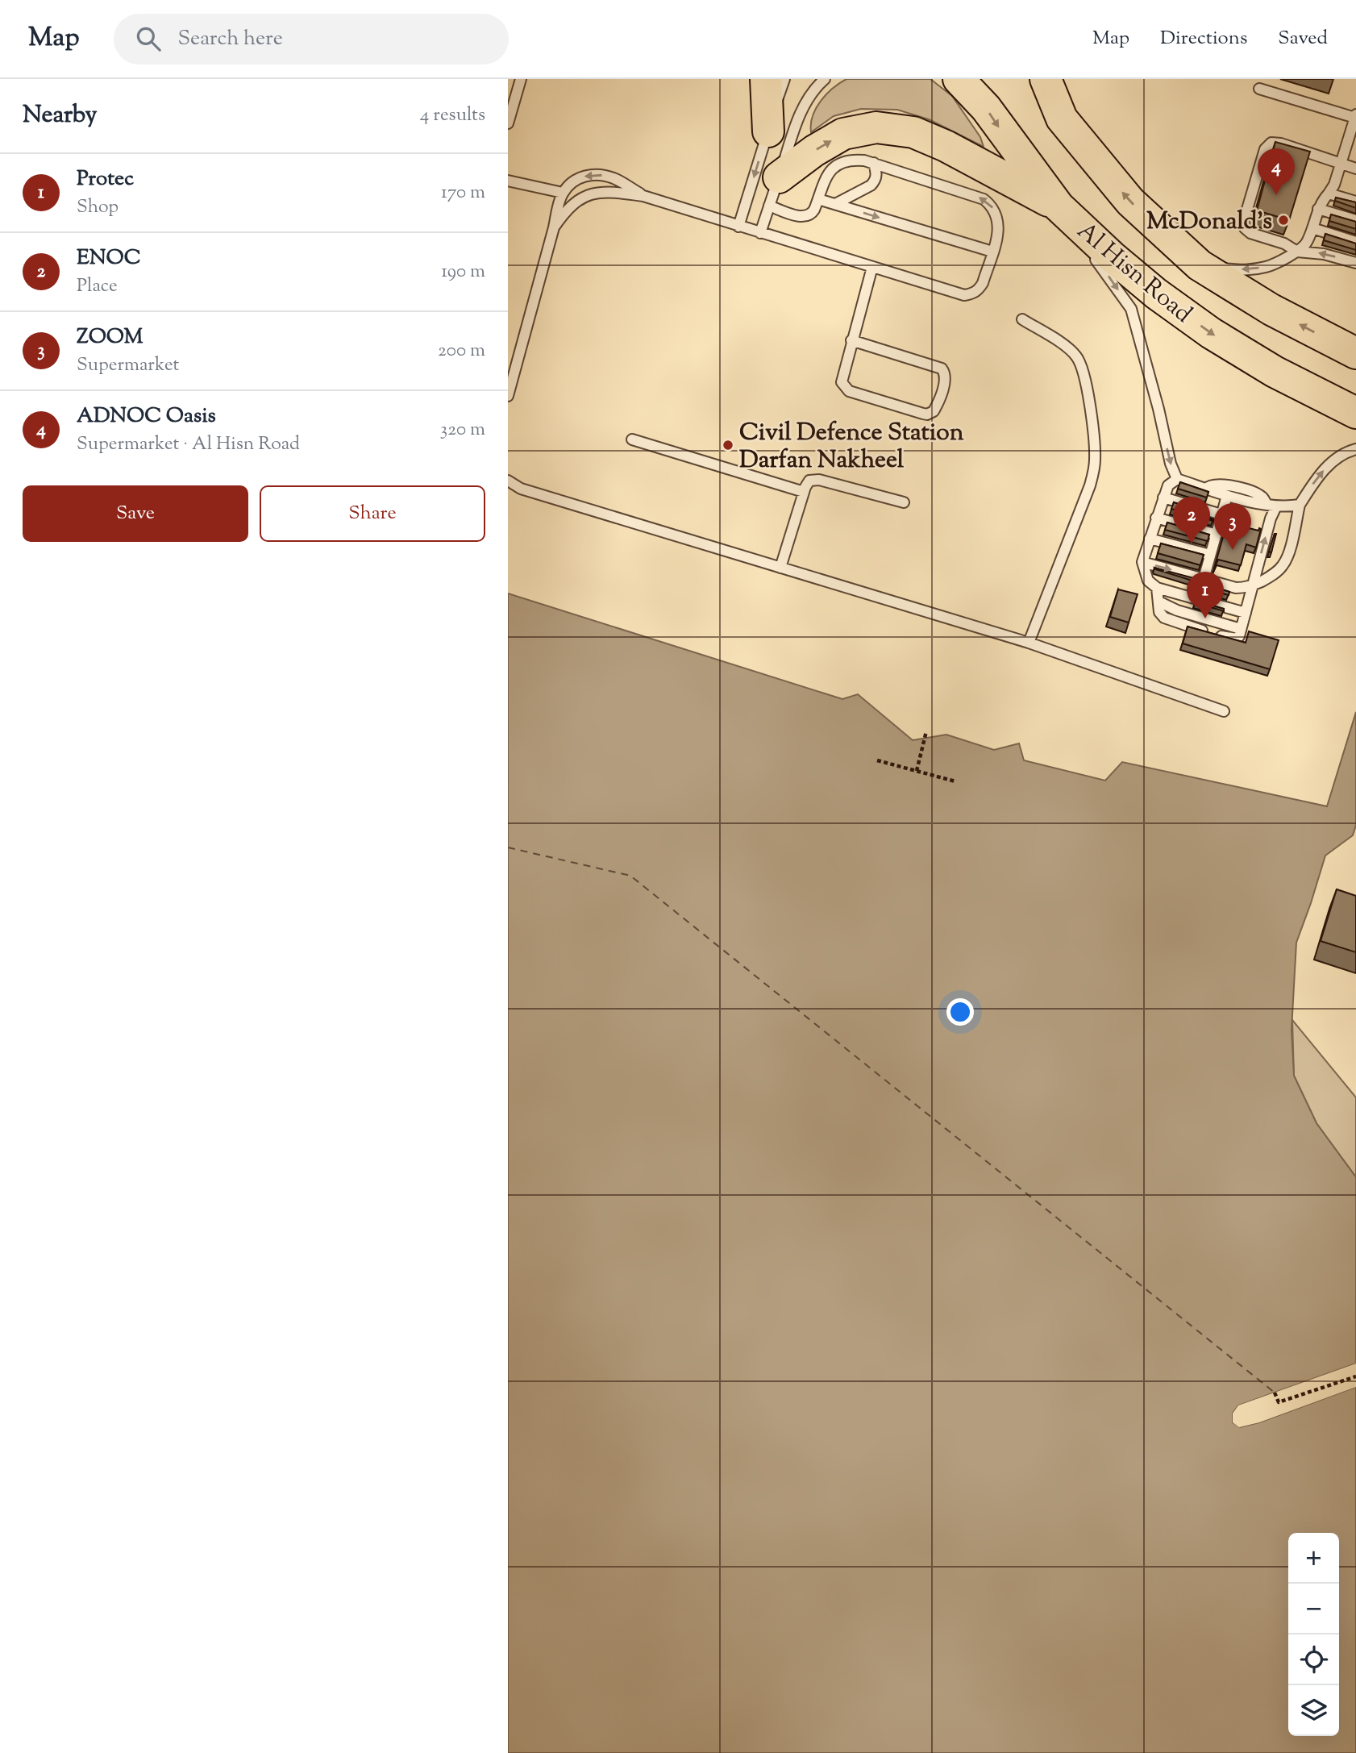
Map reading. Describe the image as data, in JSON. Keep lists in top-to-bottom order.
{
  "streets": {
    "main road": ["Al Hisn Road"]
  },
  "places": ["McDonald's", "Civil Defence Station Darfan Nakheel"],
  "page": {
    "header": "Map",
    "search": "Search here",
    "nav": ["Map", "Directions", "Saved"],
    "heading": ["Nearby", "4 results"],
    "pins": [
      "4",
      "2",
      "3",
      "1"
    ],
    "list": [
      {
        "mark": "1",
        "name": "Protec",
        "note": "Shop",
        "value": "170 m"
      },
      {
        "mark": "2",
        "name": "ENOC",
        "note": "Place",
        "value": "190 m"
      },
      {
        "mark": "3",
        "name": "ZOOM",
        "note": "Supermarket",
        "value": "200 m"
      },
      {
        "mark": "4",
        "name": "ADNOC Oasis",
        "note": "Supermarket · Al Hisn Road",
        "value": "320 m"
      }
    ],
    "buttons": ["Save", "Share"],
    "map_buttons": ["+", "−"]
  }
}
